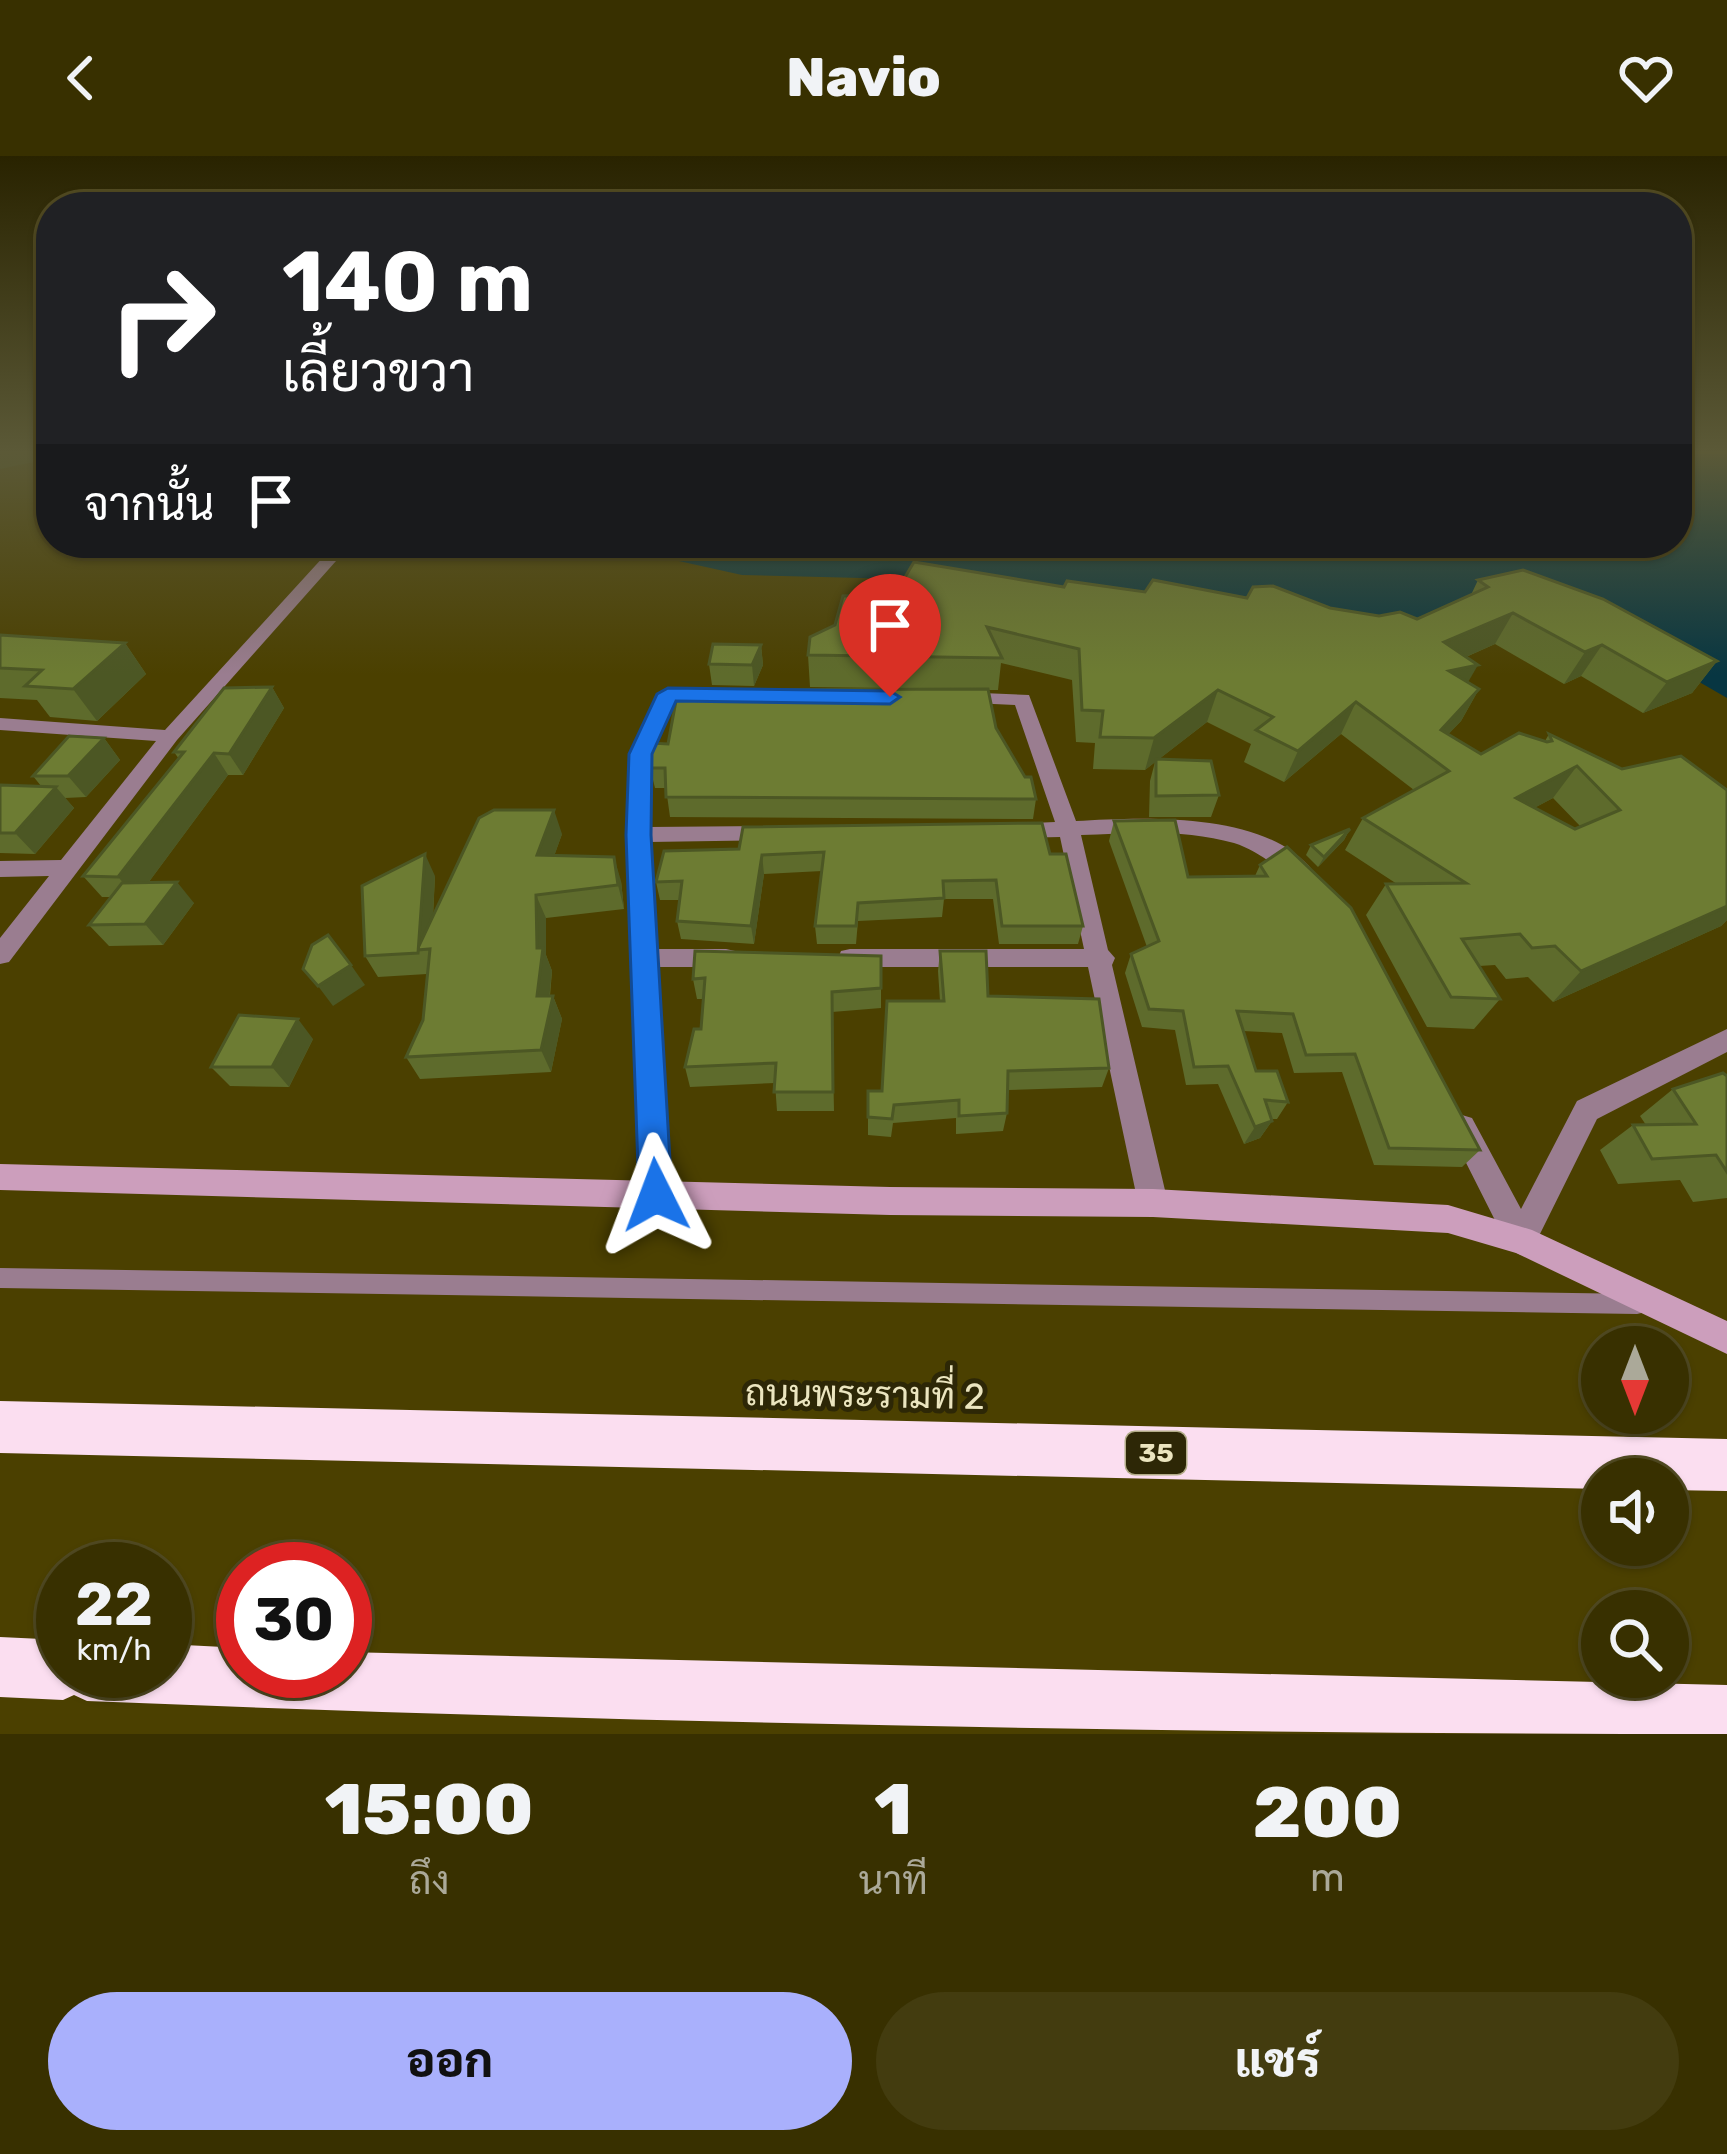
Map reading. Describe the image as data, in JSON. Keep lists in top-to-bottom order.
{
  "streets": {
    "highway": ["ถนนพระรามที่ 2", "35"]
  },
  "north": "bottom",
  "page": {
    "header": "Navio",
    "turn": ["140 m", "เลี้ยวขวา"],
    "then": "จากนั้น",
    "speed": "22 km/h",
    "limit": "30",
    "eta": [
      "15:00",
      "ถึง",
      "1",
      "นาที",
      "200",
      "m"
    ],
    "buttons": ["ออก", "แชร์"]
  }
}
